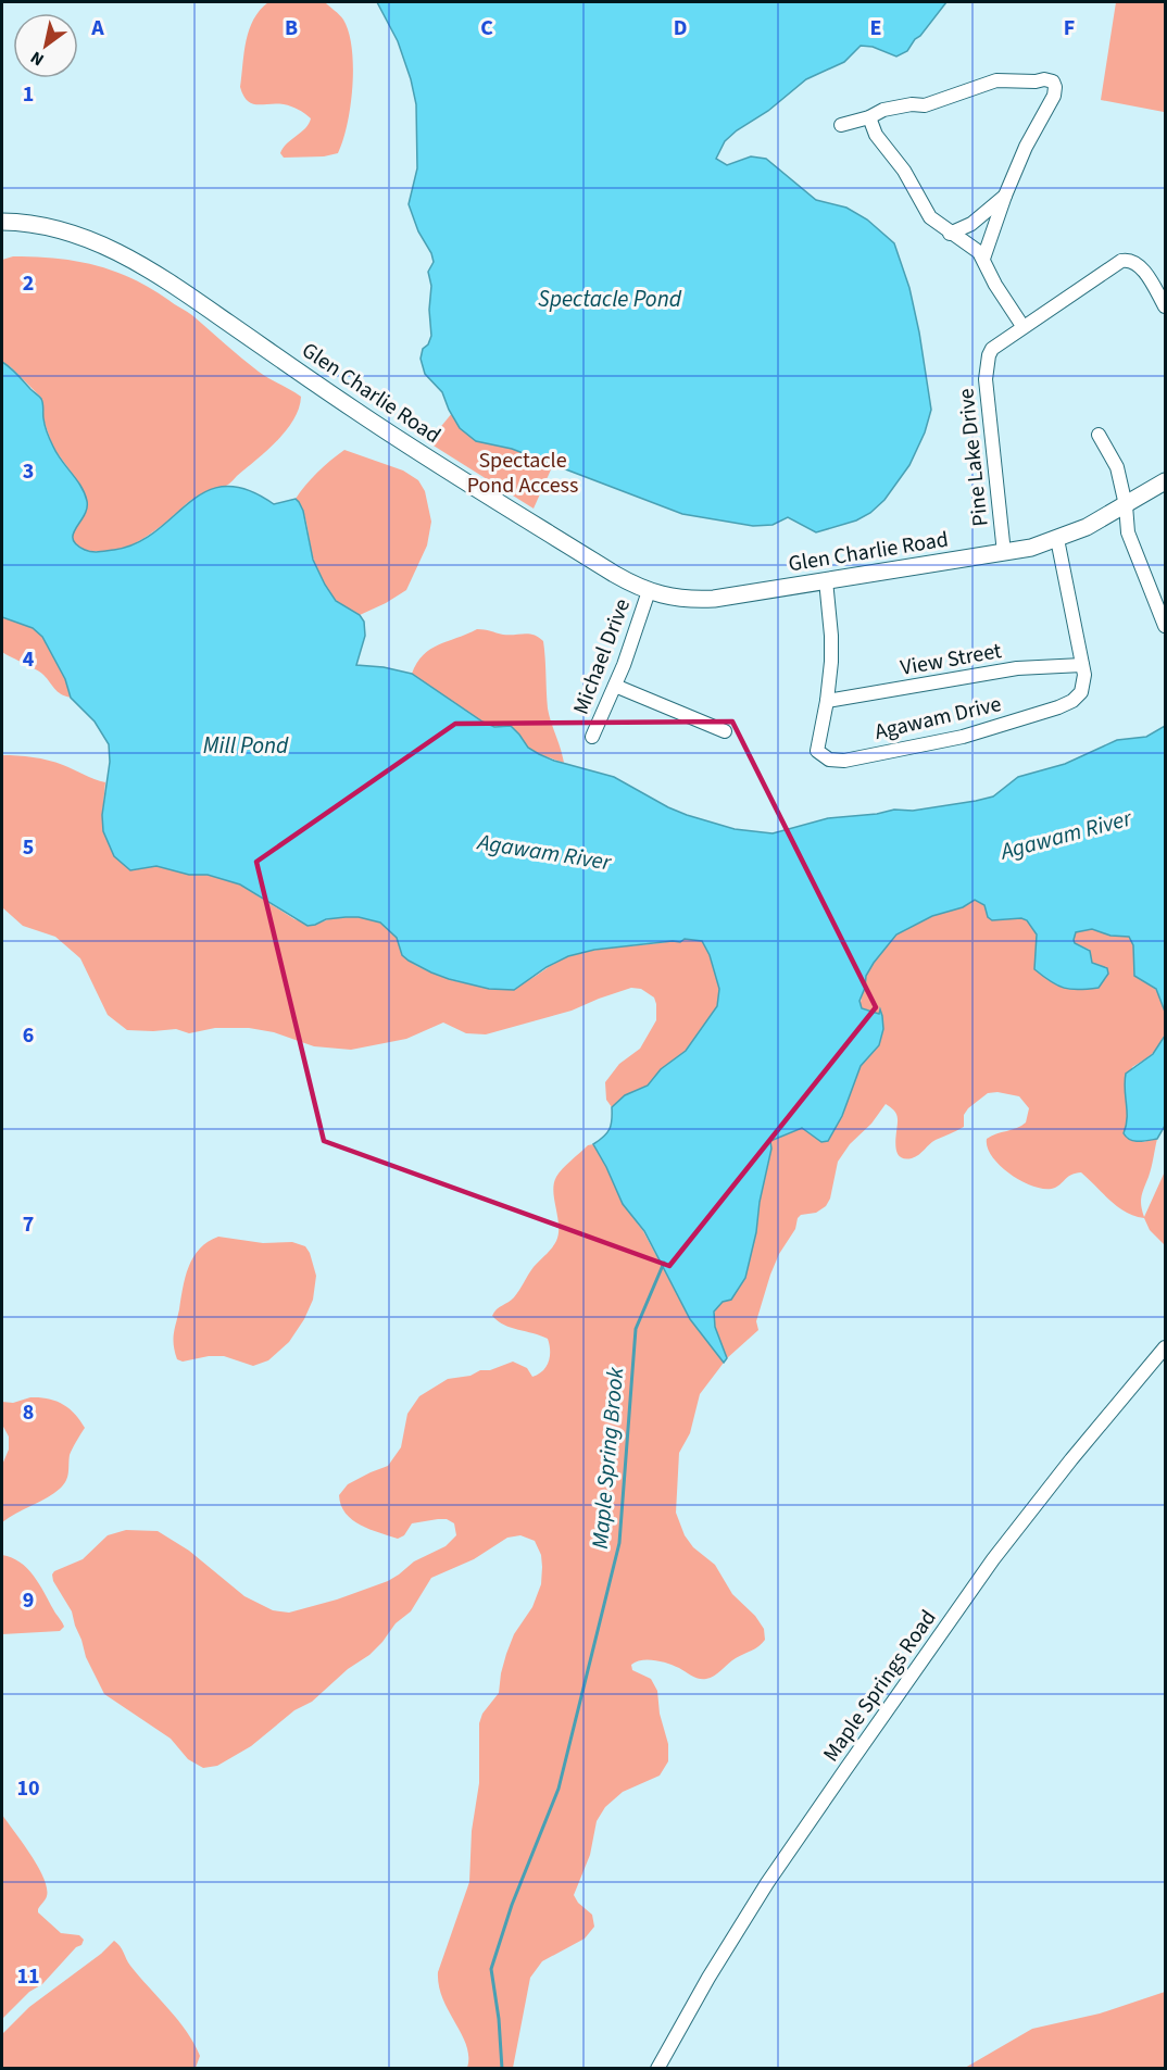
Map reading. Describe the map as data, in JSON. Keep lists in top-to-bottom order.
{
  "streets": {
    "street": [
      "Glen Charlie Road",
      "Pine Lake Drive",
      "Michael Drive",
      "View Street",
      "Agawam Drive",
      "Maple Springs Road"
    ]
  },
  "crossings": [
    ["Glen Charlie Road", "Pine Lake Drive"],
    ["Glen Charlie Road", "Michael Drive"],
    ["Glen Charlie Road", "Agawam Drive"],
    ["View Street", "Agawam Drive"]
  ],
  "water": [
    "Spectacle Pond",
    "Mill Pond",
    "Agawam River",
    "Maple Spring Brook"
  ],
  "parks": ["Spectacle Pond Access"],
  "north": "bottom left",
  "grid": {
    "columns": [
      "A",
      "B",
      "C",
      "D",
      "E",
      "F"
    ],
    "rows": [
      "1",
      "2",
      "3",
      "4",
      "5",
      "6",
      "7",
      "8",
      "9",
      "10",
      "11"
    ]
  }
}
